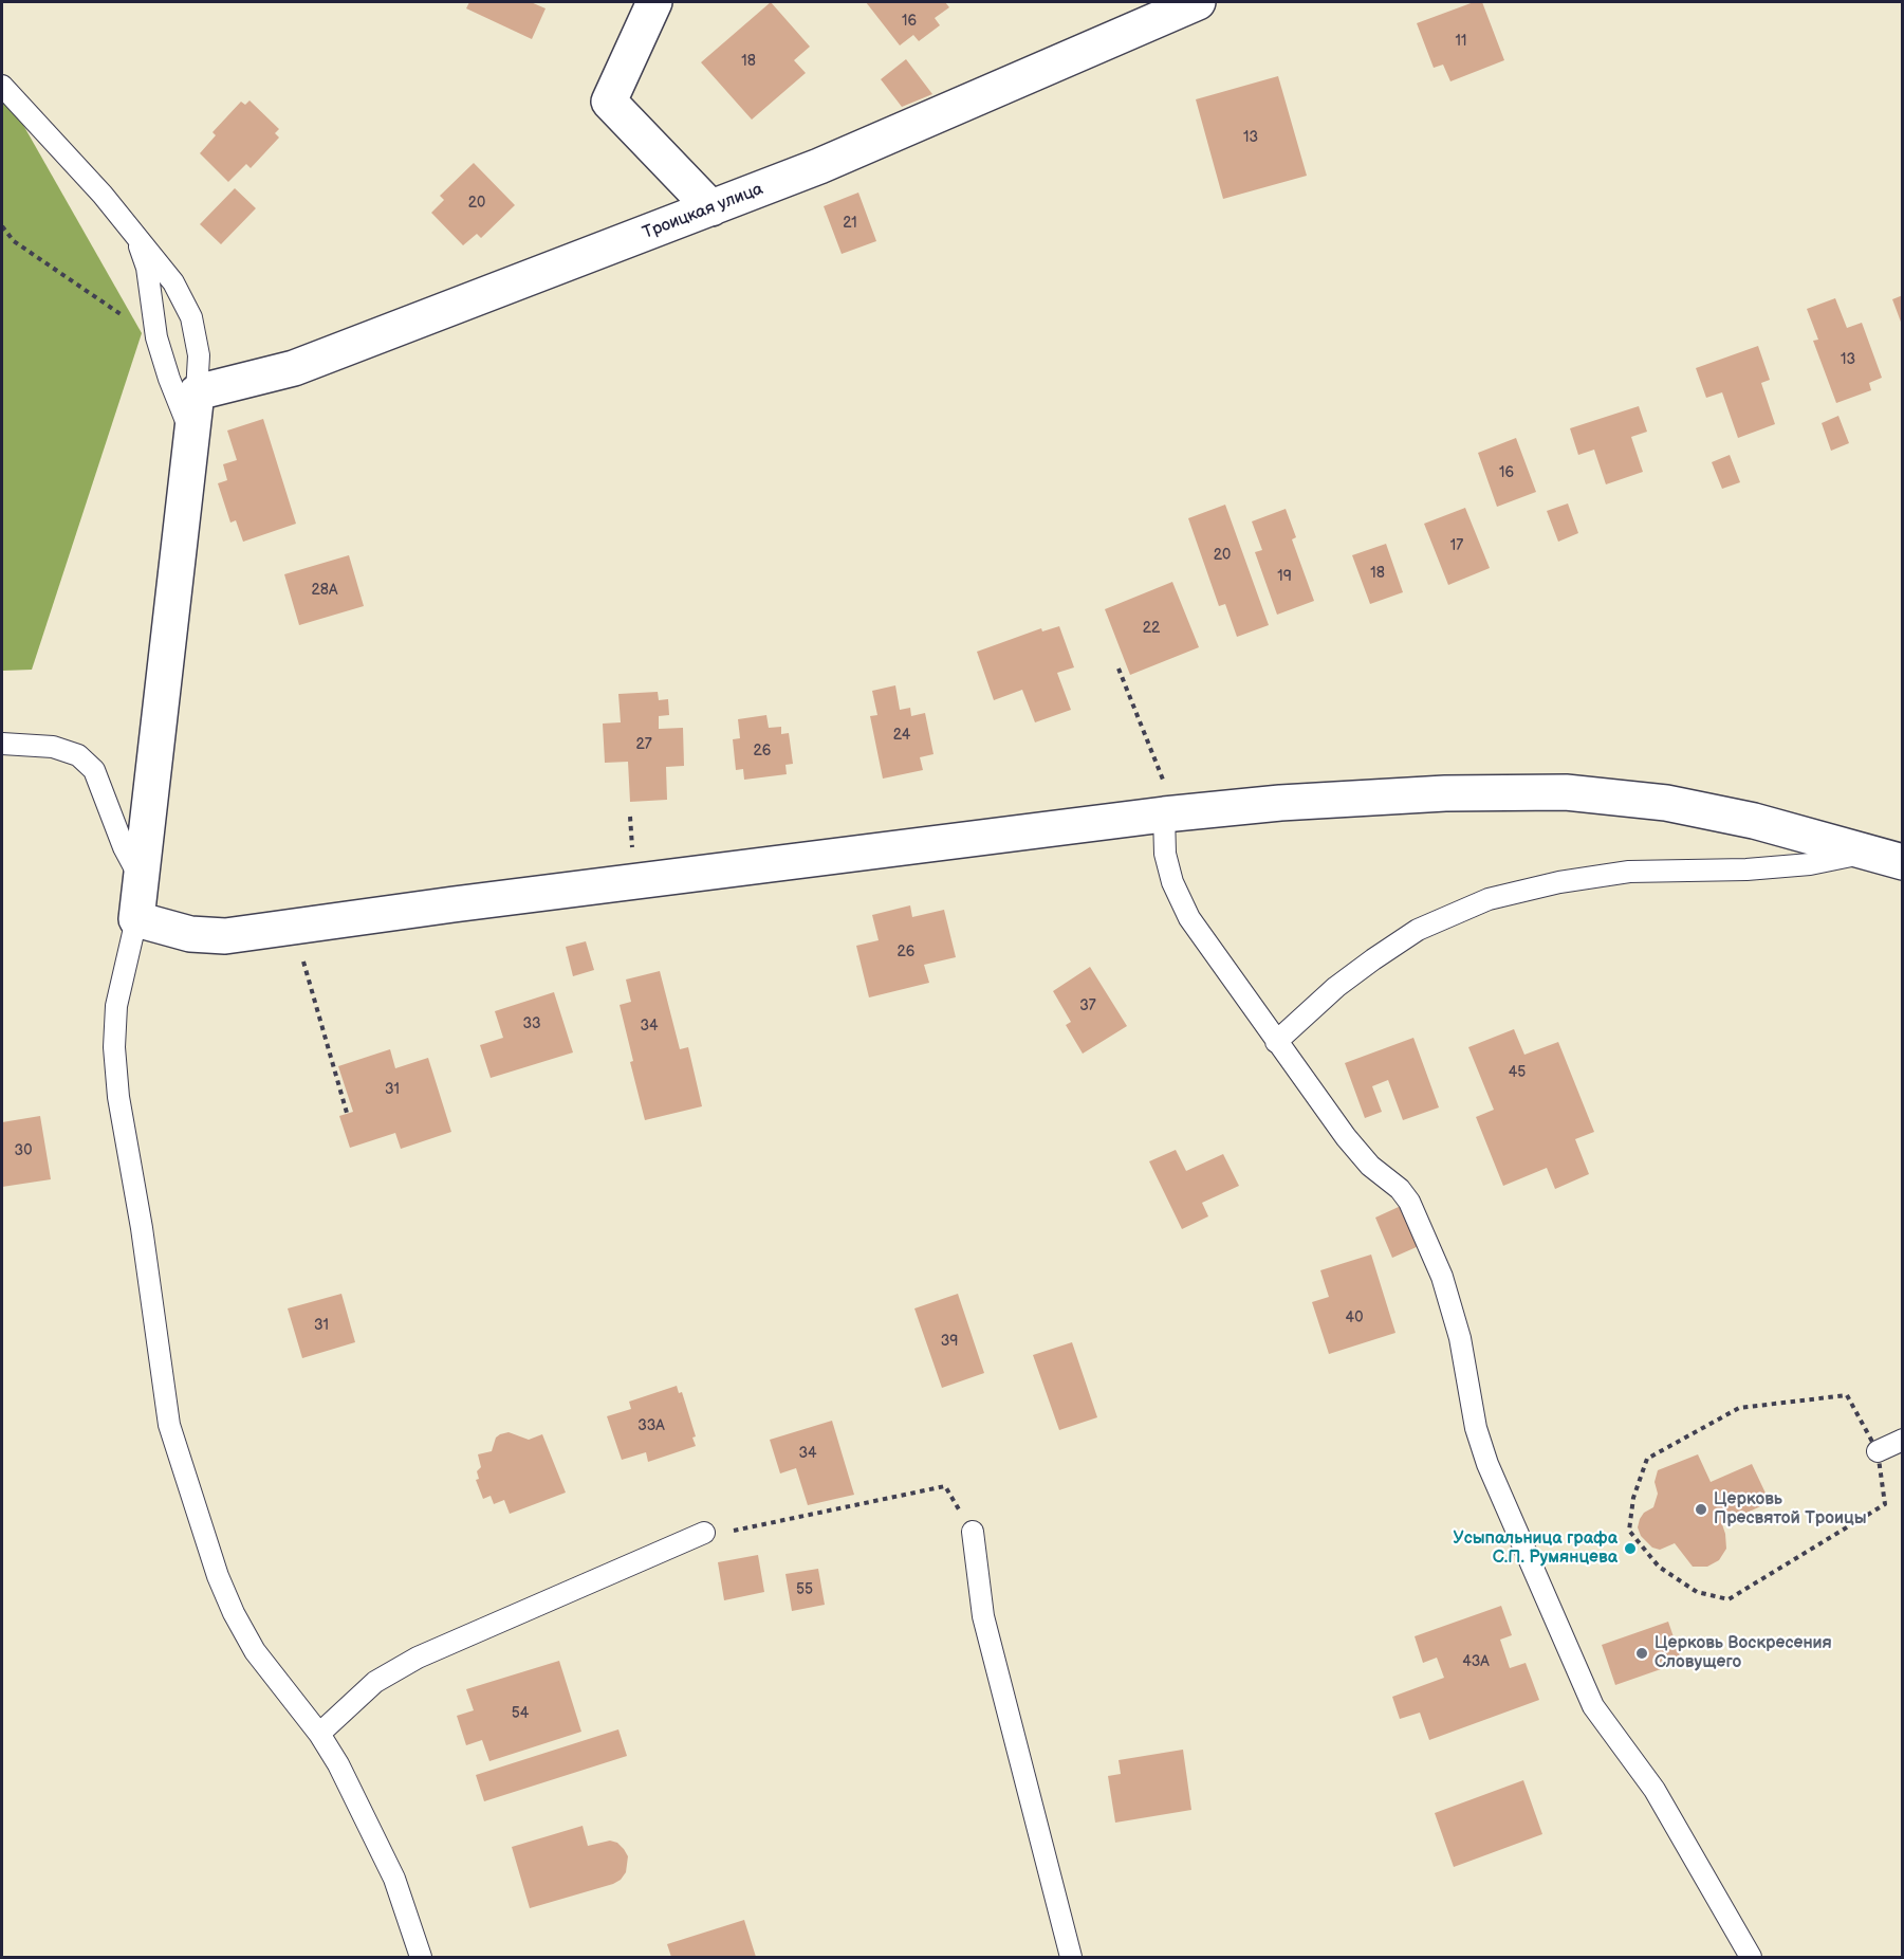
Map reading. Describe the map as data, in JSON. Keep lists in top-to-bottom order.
{
  "streets": {
    "street": ["Троицкая улица"]
  },
  "places": ["Церковь Пресвятой Троицы", "Усыпальница графа С.П. Румянцева", "Церковь Воскресения Словущего"],
  "house_numbers": [
    "16",
    "11",
    "18",
    "13",
    "20",
    "21",
    "13",
    "16",
    "17",
    "20",
    "18",
    "19",
    "28А",
    "22",
    "24",
    "27",
    "26",
    "26",
    "37",
    "33",
    "34",
    "45",
    "31",
    "30",
    "40",
    "31",
    "39",
    "33А",
    "34",
    "55",
    "43А",
    "54"
  ]
}
